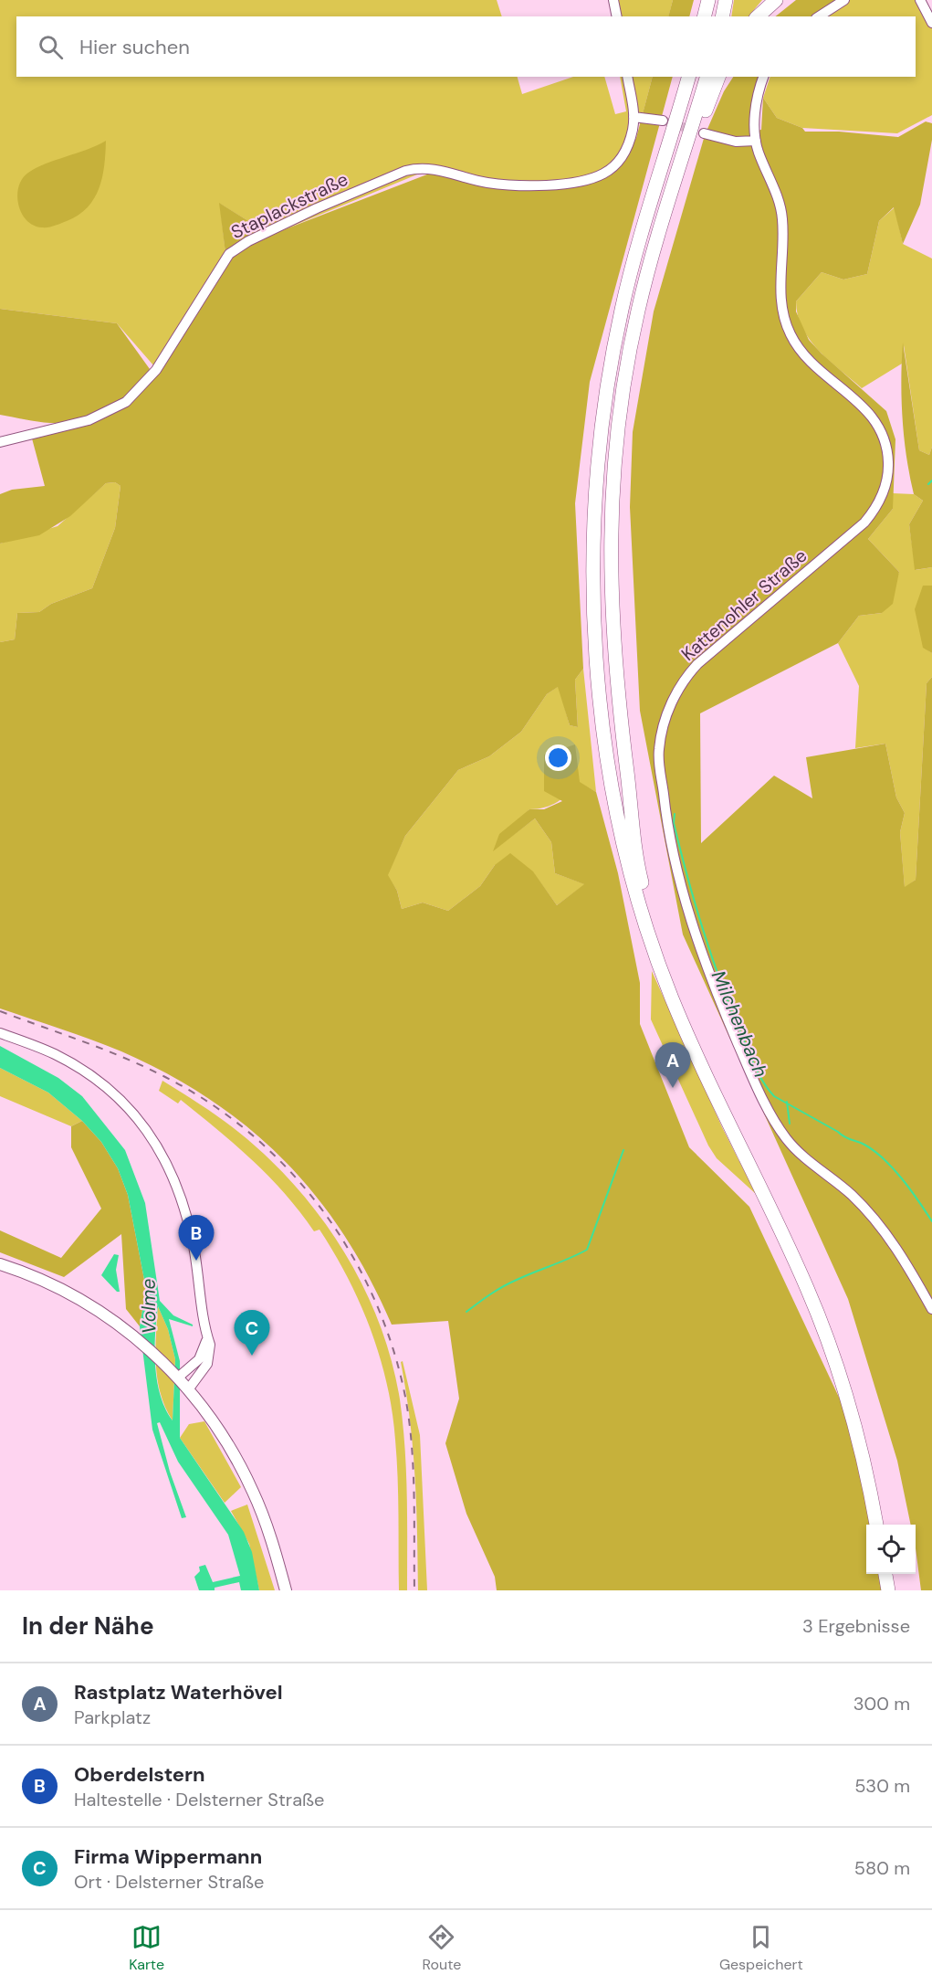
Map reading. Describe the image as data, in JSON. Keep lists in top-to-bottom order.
{
  "streets": {
    "street": ["Staplackstraße", "Kattenohler Straße"]
  },
  "water": ["Milchenbach", "Volme"],
  "page": {
    "search": "Hier suchen",
    "pins": ["A", "B", "C"],
    "heading": ["In der Nähe", "3 Ergebnisse"],
    "list": [
      {
        "mark": "A",
        "name": "Rastplatz Waterhövel",
        "note": "Parkplatz",
        "value": "300 m"
      },
      {
        "mark": "B",
        "name": "Oberdelstern",
        "note": "Haltestelle · Delsterner Straße",
        "value": "530 m"
      },
      {
        "mark": "C",
        "name": "Firma Wippermann",
        "note": "Ort · Delsterner Straße",
        "value": "580 m"
      }
    ],
    "nav": ["Karte", "Route", "Gespeichert"]
  }
}
